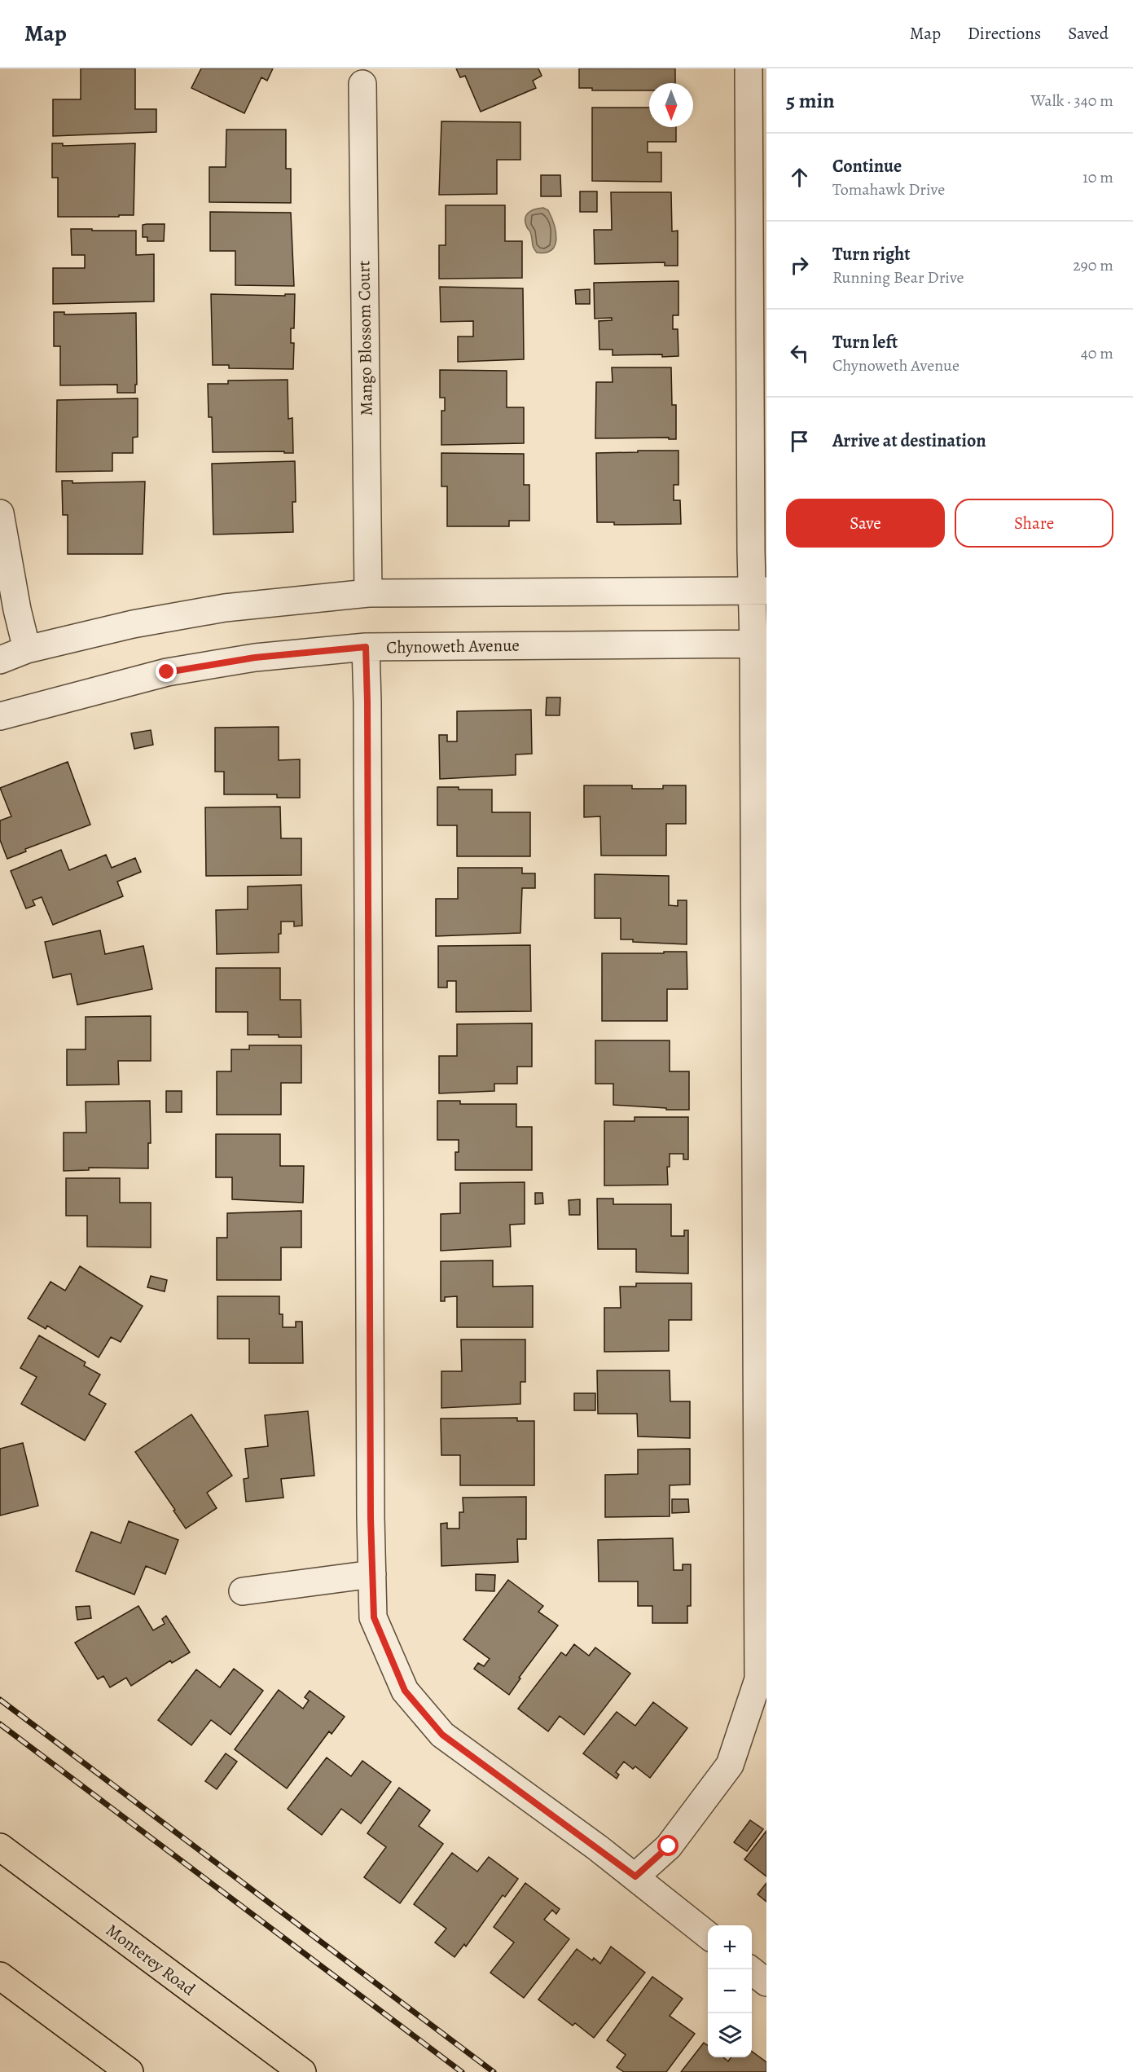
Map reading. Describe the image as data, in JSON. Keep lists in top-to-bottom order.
{
  "streets": {
    "main road": ["Monterey Road"],
    "street": ["Mango Blossom Court", "Chynoweth Avenue"]
  },
  "north": "bottom",
  "page": {
    "header": "Map",
    "nav": ["Map", "Directions", "Saved"],
    "heading": ["5 min", "Walk · 340 m"],
    "list": [
      ["Continue", "Tomahawk Drive", "10 m"],
      ["Turn right", "Running Bear Drive", "290 m"],
      ["Turn left", "Chynoweth Avenue", "40 m"],
      "Arrive at destination"
    ],
    "buttons": ["Save", "Share"],
    "map_buttons": ["+", "−"]
  }
}
